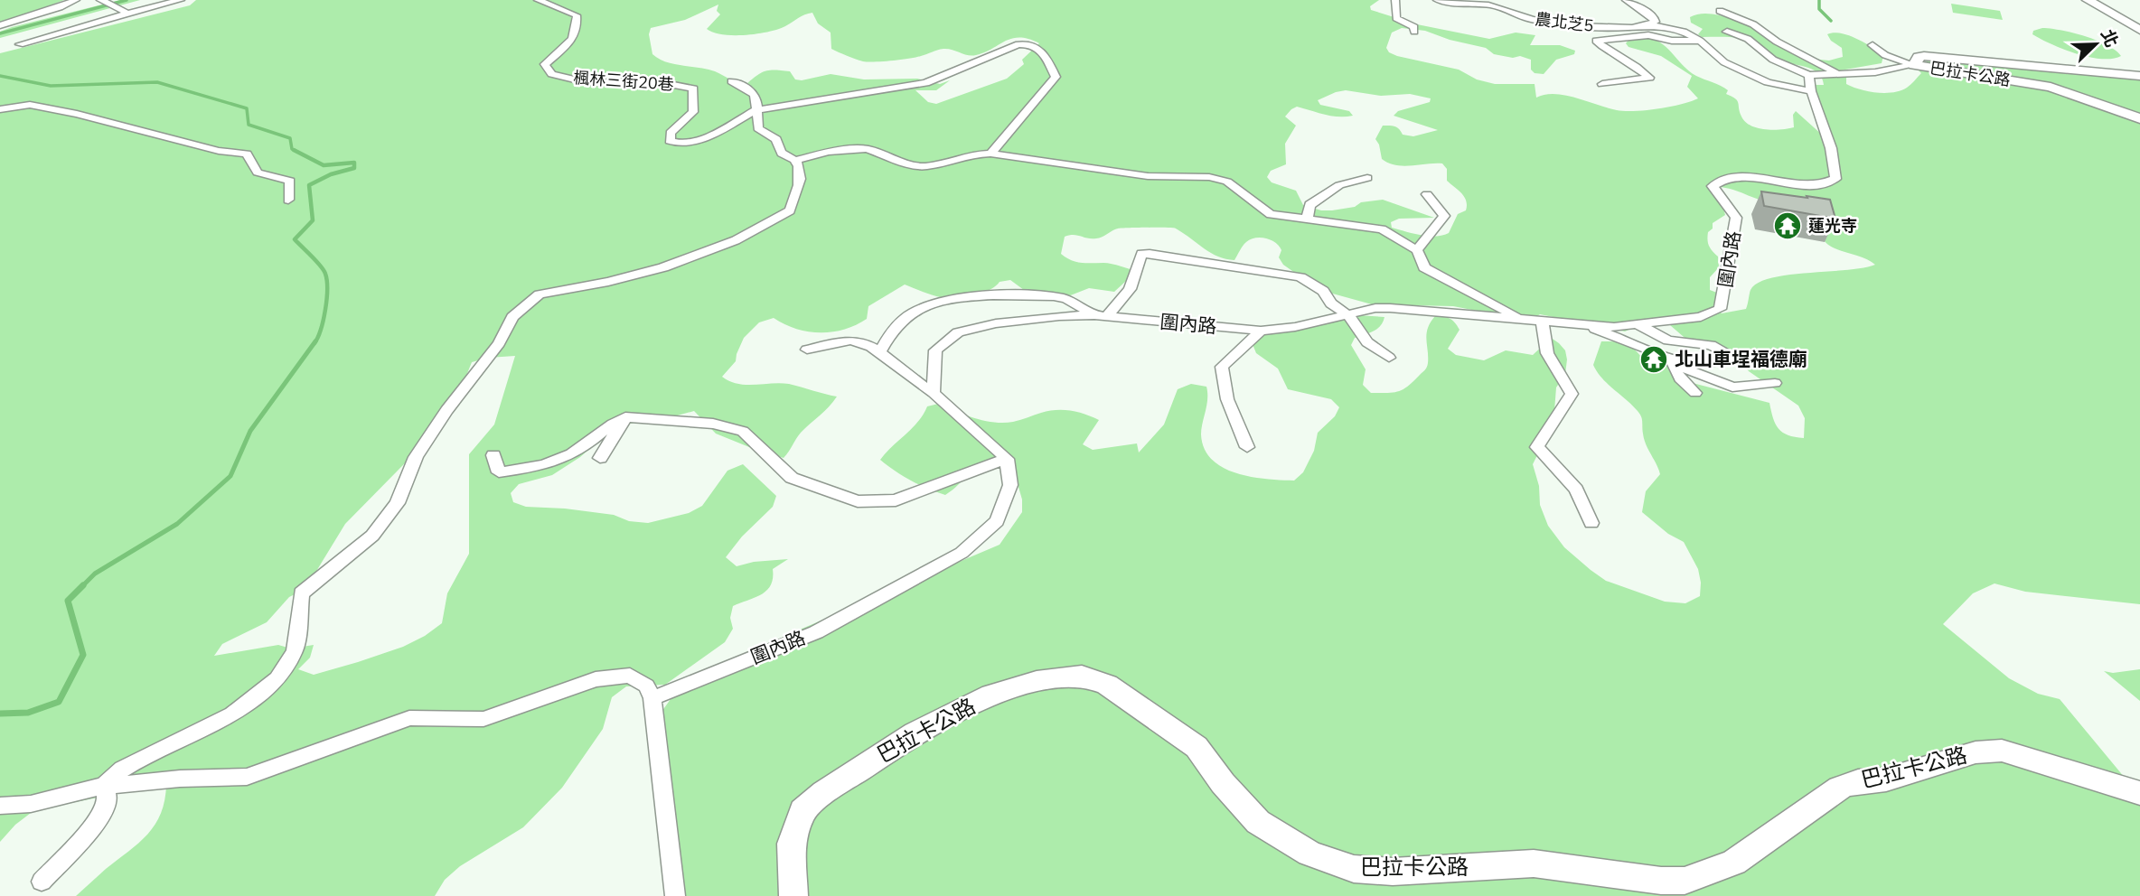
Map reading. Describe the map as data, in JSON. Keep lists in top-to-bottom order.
{
  "streets": {
    "main road": ["巴拉卡公路"],
    "street": ["農北芝5", "楓林三街20巷", "圍內路"]
  },
  "crossings": [
    ["農北芝5", "圍內路"]
  ],
  "places": {
    "temple": ["蓮光寺", "北山車埕福德廟"]
  },
  "north": "top right"
}
